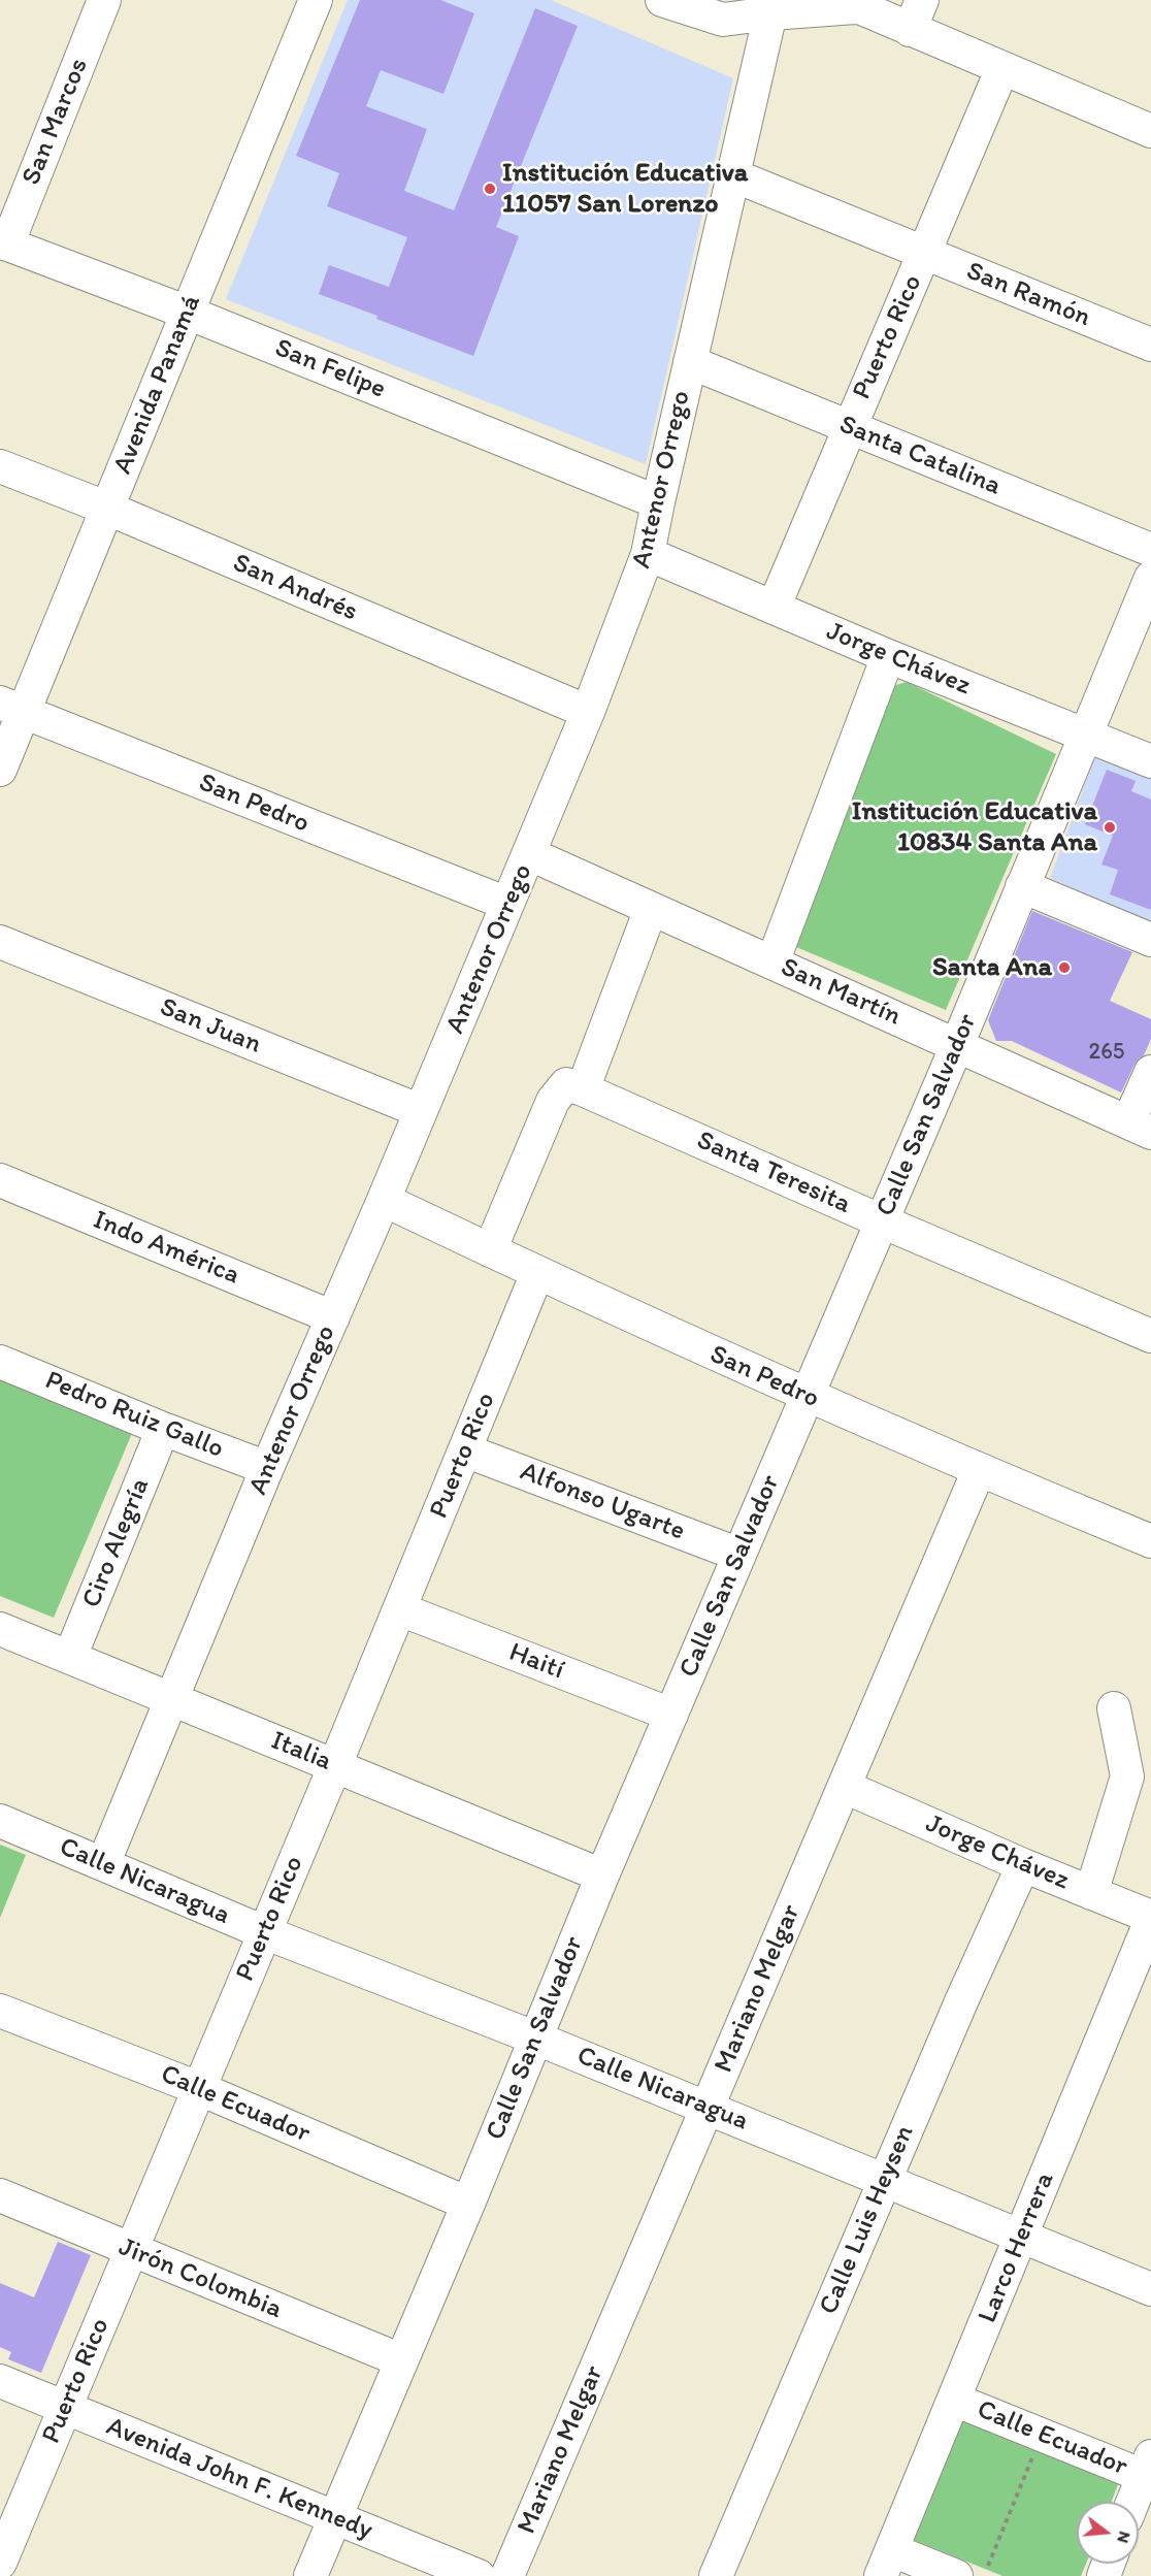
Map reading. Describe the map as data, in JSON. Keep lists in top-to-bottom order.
{
  "streets": {
    "street": [
      "San Marcos",
      "San Ramón",
      "Puerto Rico",
      "San Felipe",
      "Avenida Panamá",
      "Santa Catalina",
      "Antenor Orrego",
      "San Andrés",
      "Jorge Chávez",
      "San Pedro",
      "San Martín",
      "San Juan",
      "Calle San Salvador",
      "Santa Teresita",
      "Indo América",
      "Pedro Ruiz Gallo",
      "Alfonso Ugarte",
      "Ciro Alegría",
      "Haití",
      "Italia",
      "Calle Nicaragua",
      "Mariano Melgar",
      "Calle Ecuador",
      "Calle Luis Heysen",
      "Larco Herrera",
      "Jirón Colombia",
      "Avenida John F. Kennedy"
    ]
  },
  "crossings": [
    ["San Marcos", "San Felipe"],
    ["San Ramón", "Puerto Rico"],
    ["San Ramón", "Antenor Orrego"],
    ["Puerto Rico", "Santa Catalina"],
    ["Puerto Rico", "Jorge Chávez"],
    ["Puerto Rico", "San Pedro"],
    ["Puerto Rico", "Alfonso Ugarte"],
    ["Puerto Rico", "Haití"],
    ["Puerto Rico", "Italia"],
    ["Puerto Rico", "Calle Nicaragua"],
    ["Puerto Rico", "Calle Ecuador"],
    ["Puerto Rico", "Jirón Colombia"],
    ["Puerto Rico", "Avenida John F. Kennedy"],
    ["San Felipe", "Avenida Panamá"],
    ["San Felipe", "Antenor Orrego"],
    ["Avenida Panamá", "San Andrés"],
    ["Avenida Panamá", "San Pedro"],
    ["Santa Catalina", "Antenor Orrego"],
    ["Antenor Orrego", "San Andrés"],
    ["Antenor Orrego", "Jorge Chávez"],
    ["Antenor Orrego", "San Pedro"],
    ["Antenor Orrego", "San Martín"],
    ["Antenor Orrego", "San Juan"],
    ["Antenor Orrego", "Indo América"],
    ["Antenor Orrego", "Pedro Ruiz Gallo"],
    ["Antenor Orrego", "Italia"],
    ["Antenor Orrego", "Calle Nicaragua"],
    ["Jorge Chávez", "Calle San Salvador"],
    ["Jorge Chávez", "Mariano Melgar"],
    ["Jorge Chávez", "Calle Luis Heysen"],
    ["Jorge Chávez", "Larco Herrera"],
    ["San Pedro", "Calle San Salvador"],
    ["San Pedro", "Mariano Melgar"],
    ["San Martín", "Calle San Salvador"],
    ["Calle San Salvador", "Santa Teresita"],
    ["Calle San Salvador", "Alfonso Ugarte"],
    ["Calle San Salvador", "Haití"],
    ["Calle San Salvador", "Italia"],
    ["Calle San Salvador", "Calle Nicaragua"],
    ["Calle San Salvador", "Calle Ecuador"],
    ["Calle San Salvador", "Jirón Colombia"],
    ["Calle San Salvador", "Avenida John F. Kennedy"],
    ["Pedro Ruiz Gallo", "Ciro Alegría"],
    ["Ciro Alegría", "Italia"],
    ["Calle Nicaragua", "Mariano Melgar"],
    ["Calle Nicaragua", "Calle Luis Heysen"],
    ["Calle Nicaragua", "Larco Herrera"],
    ["Calle Ecuador", "Larco Herrera"]
  ],
  "places": ["Institución Educativa 11057 San Lorenzo", "Institución Educativa 10834 Santa Ana", "Santa Ana"],
  "house_numbers": ["265"],
  "north": "right"
}
